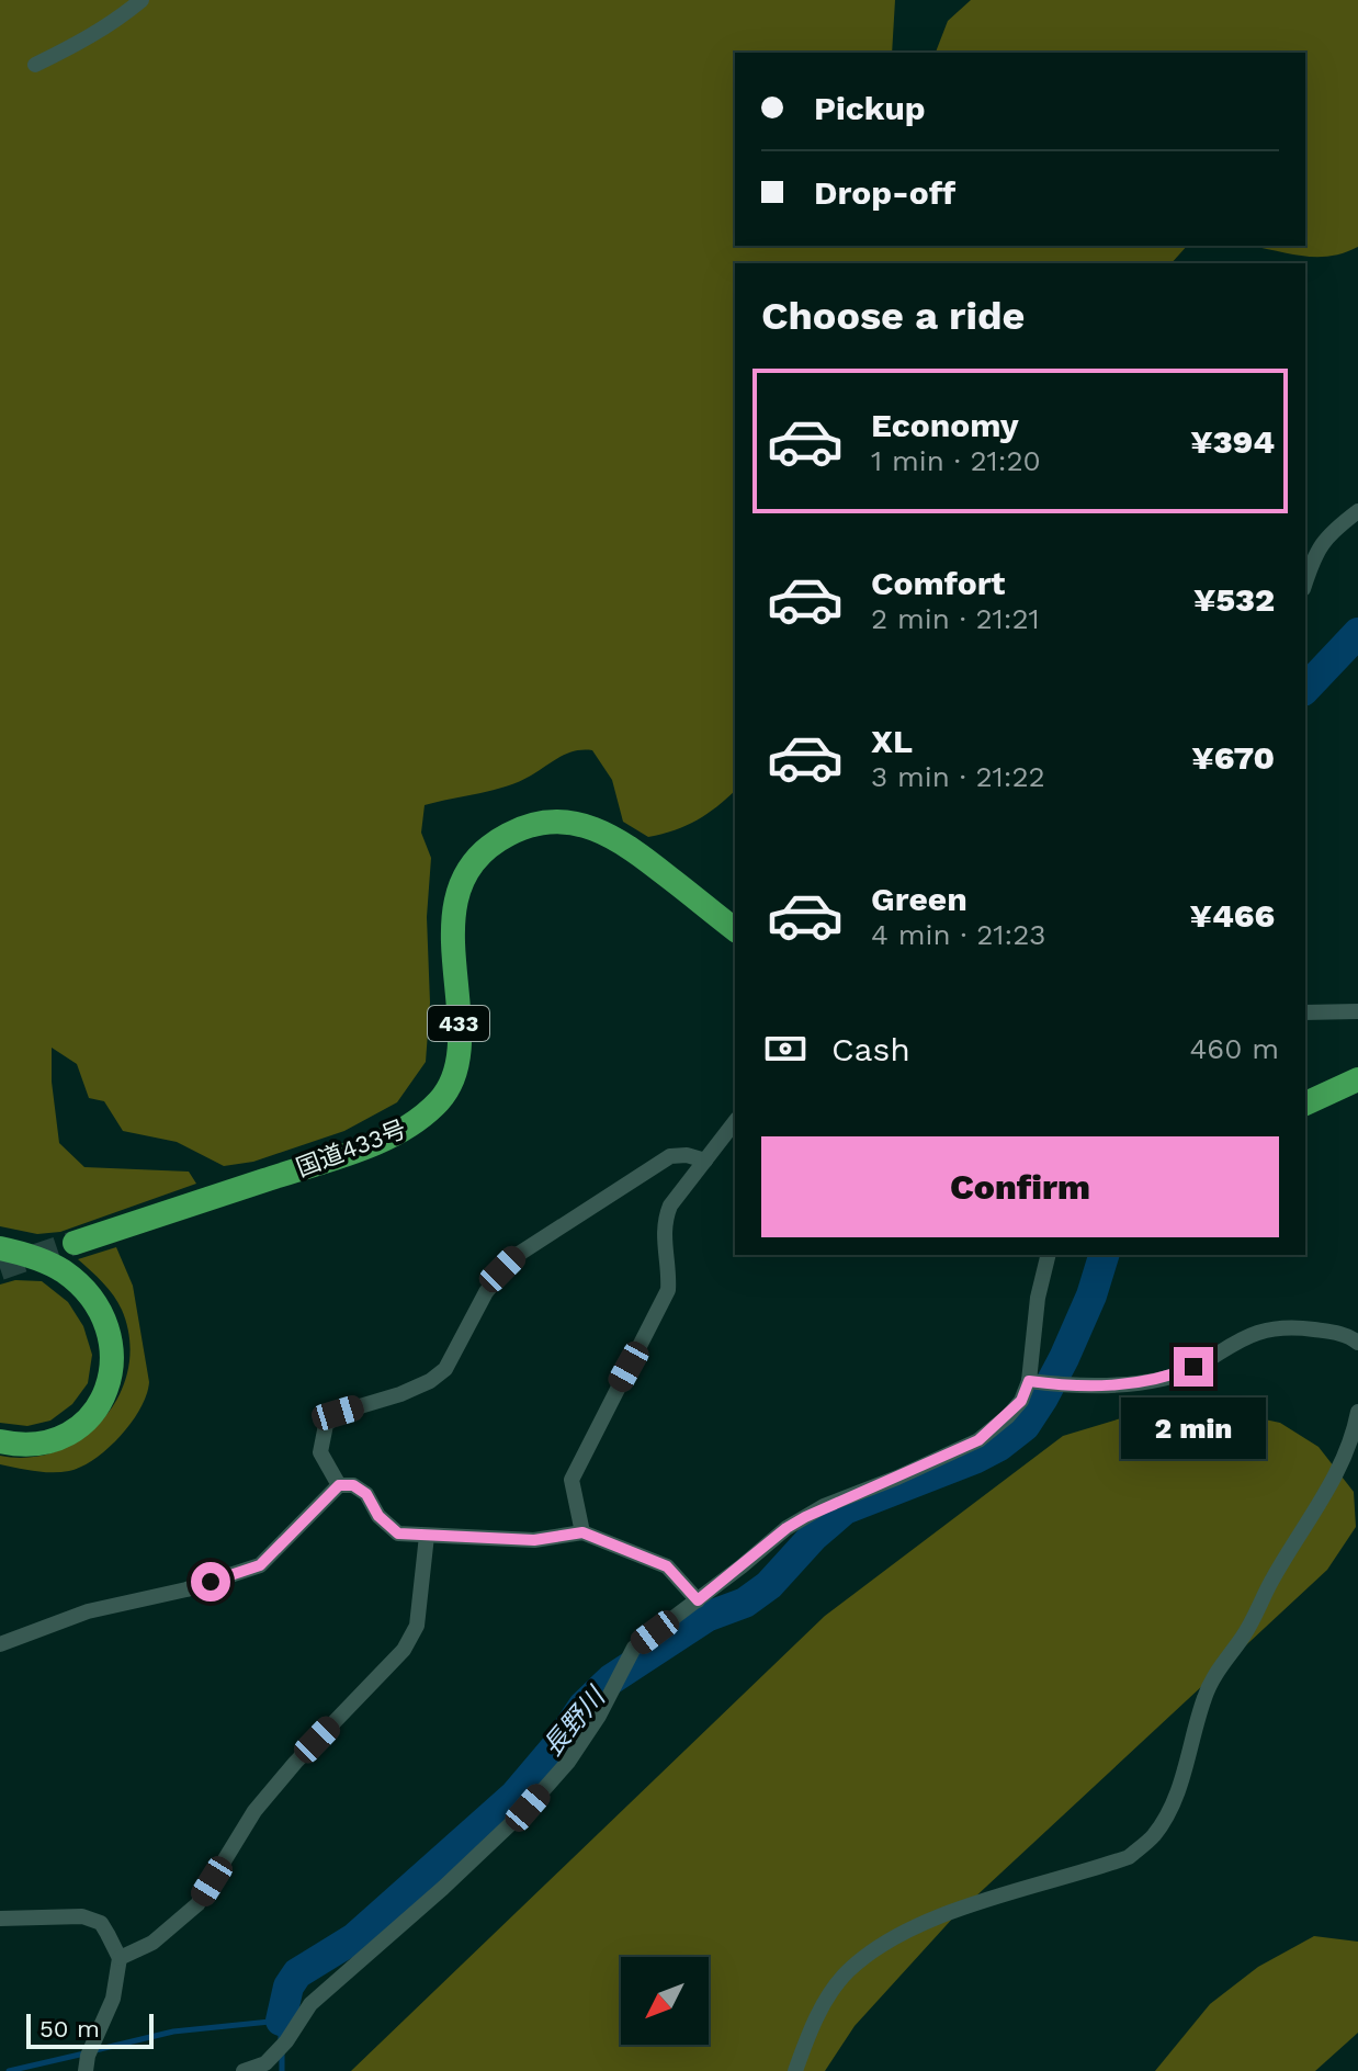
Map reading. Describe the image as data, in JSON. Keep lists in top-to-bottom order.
{
  "streets": {
    "highway": ["433", "国道433号"]
  },
  "water": ["長野川"],
  "scale_bar": "50 m",
  "north": "bottom left",
  "page": {
    "banner": ["Pickup", "Drop-off"],
    "heading": "Choose a ride",
    "list": [
      {
        "name": "Economy",
        "note": "1 min · 21:20",
        "value": "¥394"
      },
      {
        "name": "Comfort",
        "note": "2 min · 21:21",
        "value": "¥532"
      },
      {
        "name": "XL",
        "note": "3 min · 21:22",
        "value": "¥670"
      },
      {
        "name": "Green",
        "note": "4 min · 21:23",
        "value": "¥466"
      }
    ],
    "pay": ["Cash", "460 m"],
    "buttons": "Confirm",
    "bubble": "2 min",
    "scale": "50 m"
  }
}
